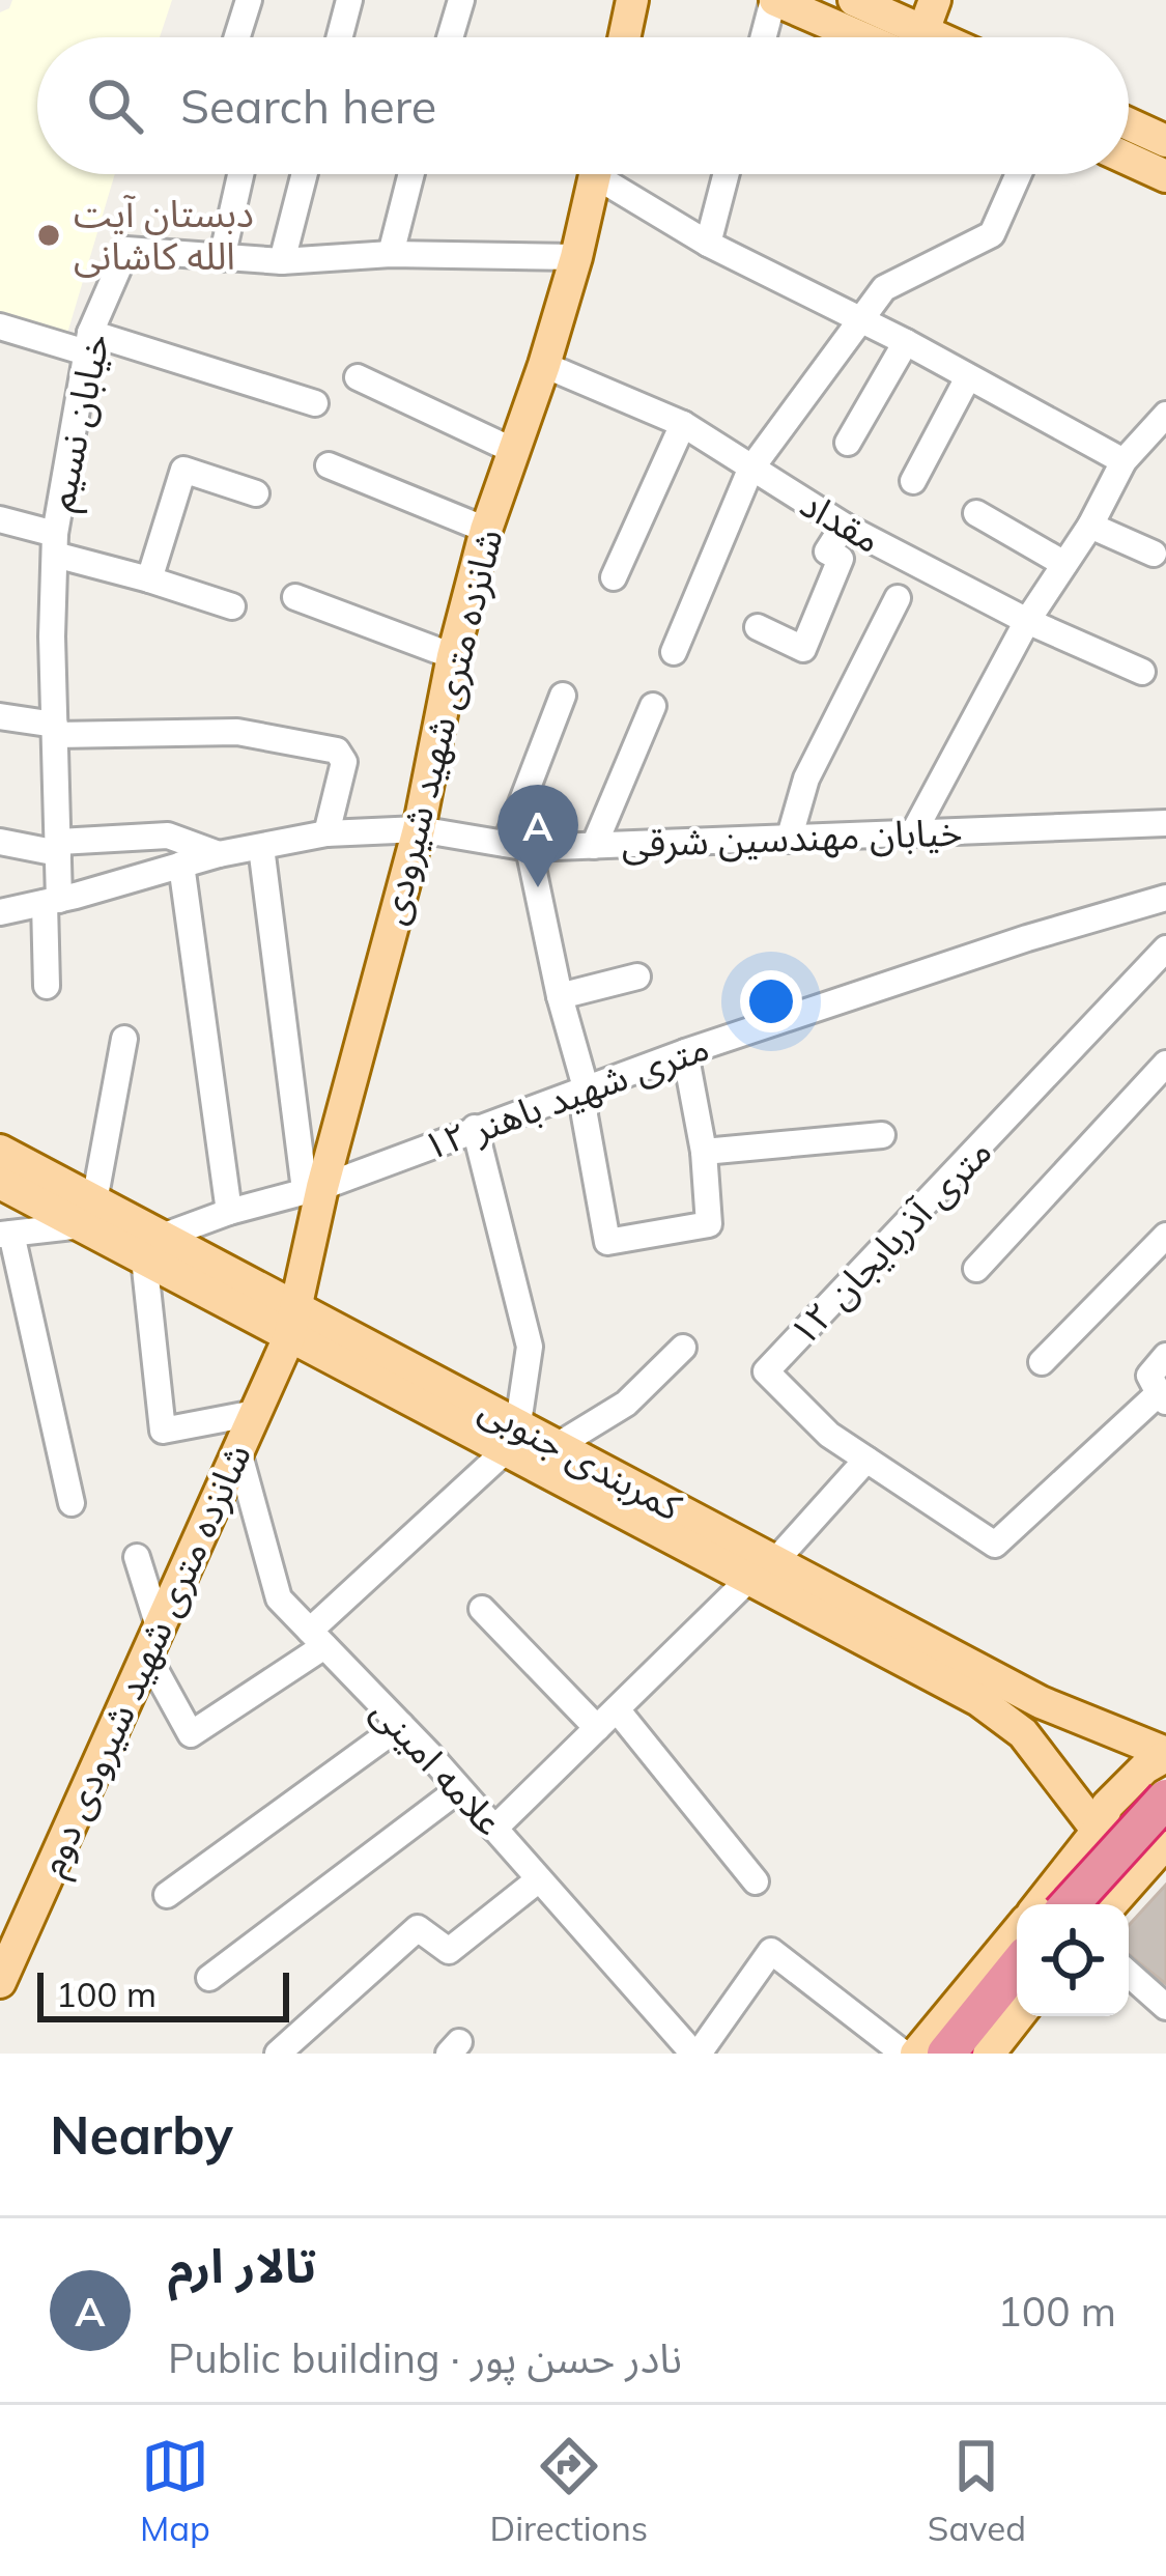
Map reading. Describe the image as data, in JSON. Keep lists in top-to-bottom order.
{
  "streets": {
    "main road": ["شانزده متری شهید شیرودی", "کمربندی جنوبی", "شانزده متری شهید شیرودی دوم"],
    "street": [
      "خیابان نسیم",
      "مقداد",
      "خیابان مهندسین شرقی",
      "۱۲ متری شهید باهنر",
      "۱۲ متری آذربایجان",
      "علامه امینی"
    ]
  },
  "crossings": [
    ["خیابان نسیم", "شانزده متری شهید شیرودی"],
    ["خیابان نسیم", "خیابان مهندسین شرقی"],
    ["مقداد", "شانزده متری شهید شیرودی"],
    ["شانزده متری شهید شیرودی", "خیابان مهندسین شرقی"],
    ["شانزده متری شهید شیرودی", "۱۲ متری شهید باهنر"],
    ["شانزده متری شهید شیرودی", "کمربندی جنوبی"],
    ["شانزده متری شهید شیرودی", "شانزده متری شهید شیرودی دوم"],
    ["۱۲ متری شهید باهنر", "کمربندی جنوبی"],
    ["کمربندی جنوبی", "شانزده متری شهید شیرودی دوم"],
    ["شانزده متری شهید شیرودی دوم", "علامه امینی"]
  ],
  "places": ["دبستان آیت الله کاشانی"],
  "scale_bar": "100 m",
  "page": {
    "search": "Search here",
    "pins": "A",
    "scale": "100 m",
    "heading": "Nearby",
    "list": [
      {
        "mark": "A",
        "name": "تالار ارم",
        "note": "Public building · نادر حسن پور",
        "value": "100 m"
      }
    ],
    "nav": ["Map", "Directions", "Saved"]
  }
}
